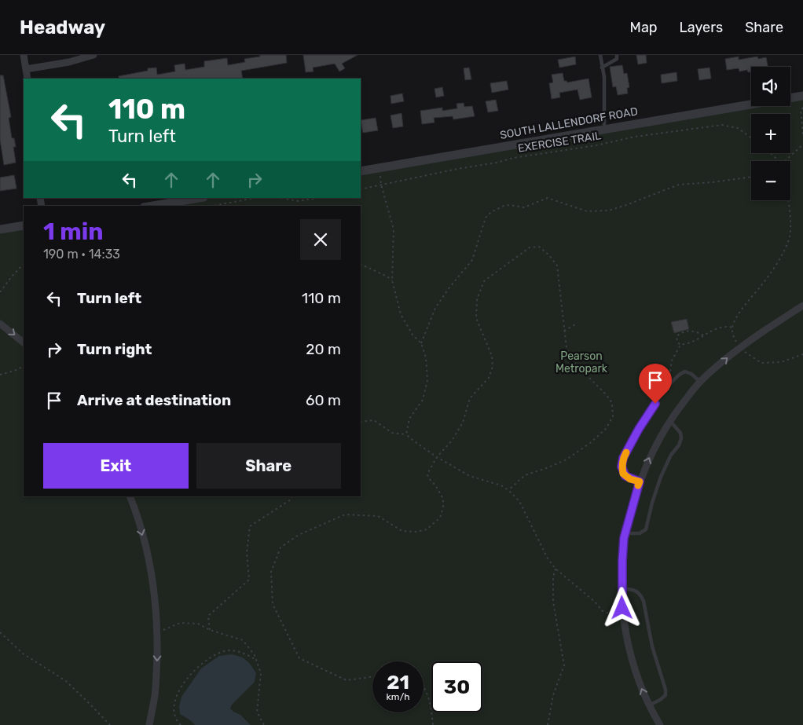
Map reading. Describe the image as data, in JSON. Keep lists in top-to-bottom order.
{
  "streets": {
    "street": ["SOUTH LALLENDORF ROAD"],
    "path": ["EXERCISE TRAIL"]
  },
  "parks": ["Pearson Metropark"],
  "page": {
    "header": "Headway",
    "nav": ["Map", "Layers", "Share"],
    "map_buttons": ["+", "−"],
    "turn": ["110 m", "Turn left"],
    "heading": ["1 min", "190 m · 14:33"],
    "list": [
      {
        "name": "Turn left",
        "value": "110 m"
      },
      {
        "name": "Turn right",
        "value": "20 m"
      },
      {
        "name": "Arrive at destination",
        "value": "60 m"
      }
    ],
    "buttons": ["Exit", "Share"],
    "speed": "21 km/h",
    "limit": "30"
  }
}
